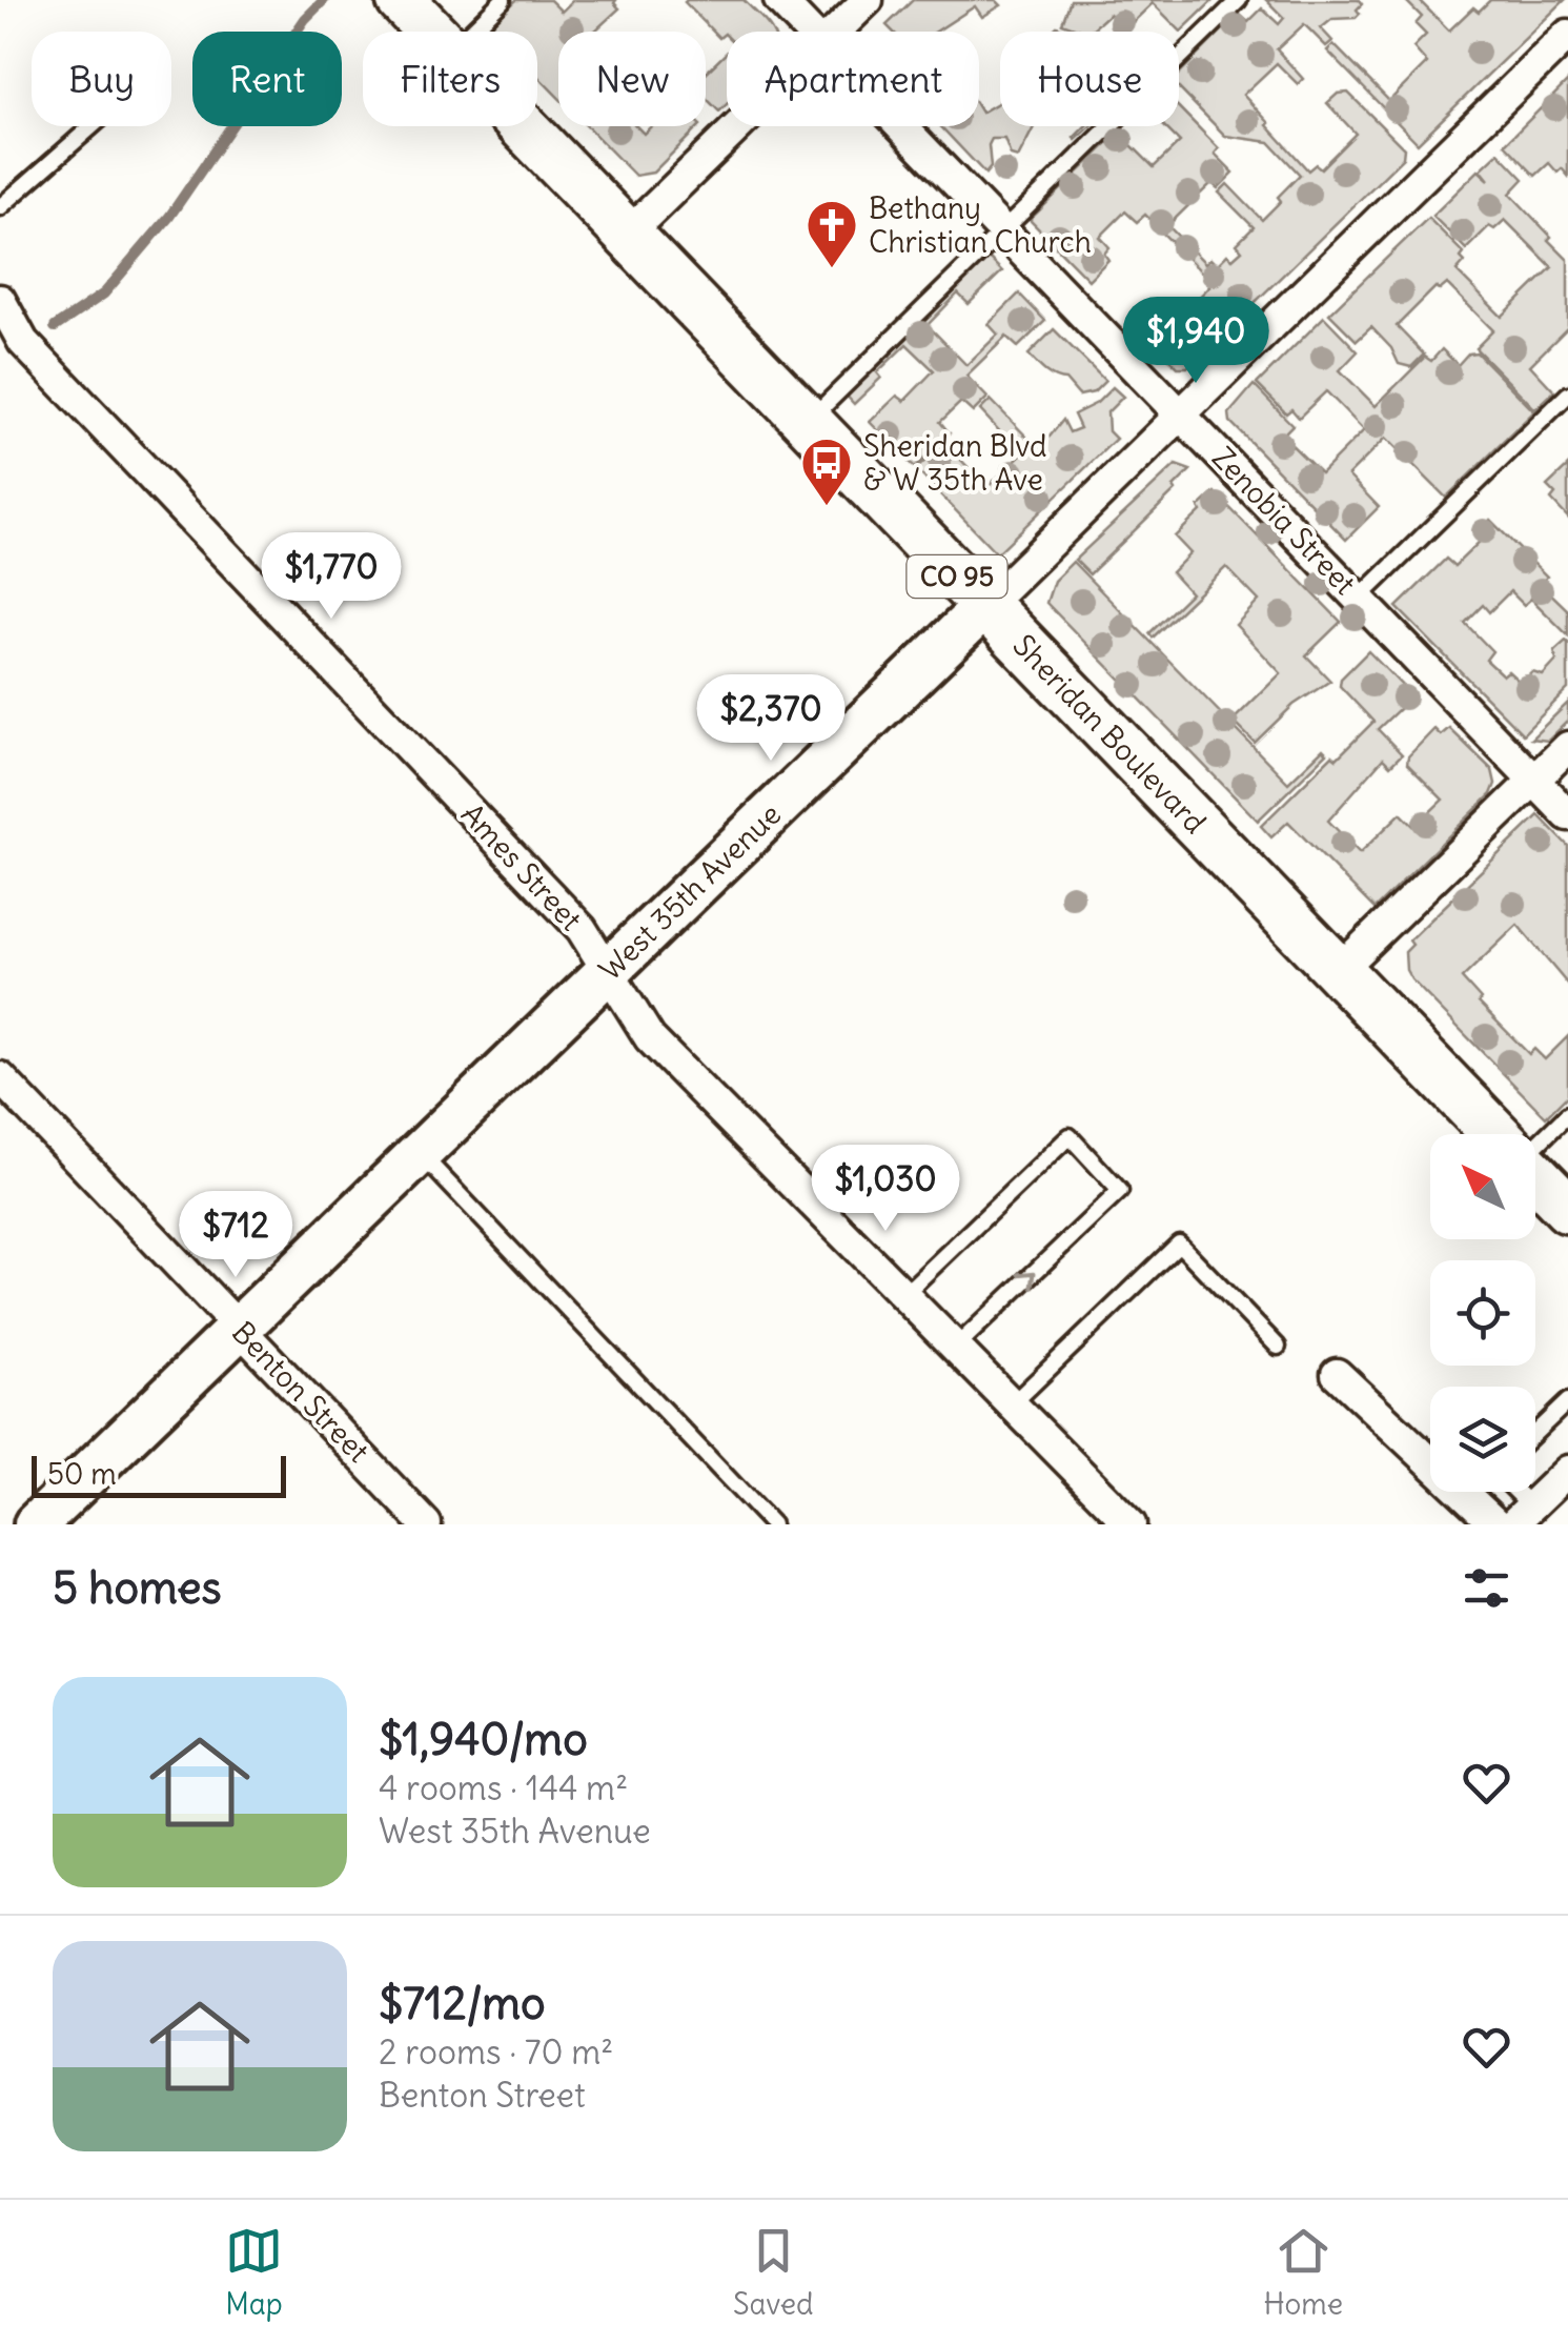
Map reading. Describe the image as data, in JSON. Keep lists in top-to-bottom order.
{
  "streets": {
    "main road": ["CO 95", "Sheridan Boulevard"],
    "street": [
      "Zenobia Street",
      "Ames Street",
      "West 35th Avenue",
      "Benton Street"
    ]
  },
  "crossings": [
    ["Zenobia Street", "West 35th Avenue"],
    ["Sheridan Boulevard", "West 35th Avenue"],
    ["Ames Street", "West 35th Avenue"],
    ["West 35th Avenue", "Benton Street"]
  ],
  "places": {
    "church": ["Bethany Christian Church"],
    "bus stop": ["Sheridan Blvd & W 35th Ave"]
  },
  "scale_bar": "50 m",
  "north": "top left",
  "page": {
    "chip": [
      "Buy",
      "Rent",
      "Filters",
      "New",
      "Apartment",
      "House"
    ],
    "price": [
      "$1,940",
      "$1,770",
      "$2,370",
      "$1,030",
      "$712"
    ],
    "scale": "50 m",
    "heading": "5 homes",
    "list": [
      {
        "name": "$1,940/mo",
        "note": "4 rooms · 144 m² · West 35th Avenue"
      },
      {
        "name": "$712/mo",
        "note": "2 rooms · 70 m² · Benton Street"
      }
    ],
    "tabs": ["Map", "Saved", "Home"]
  }
}
